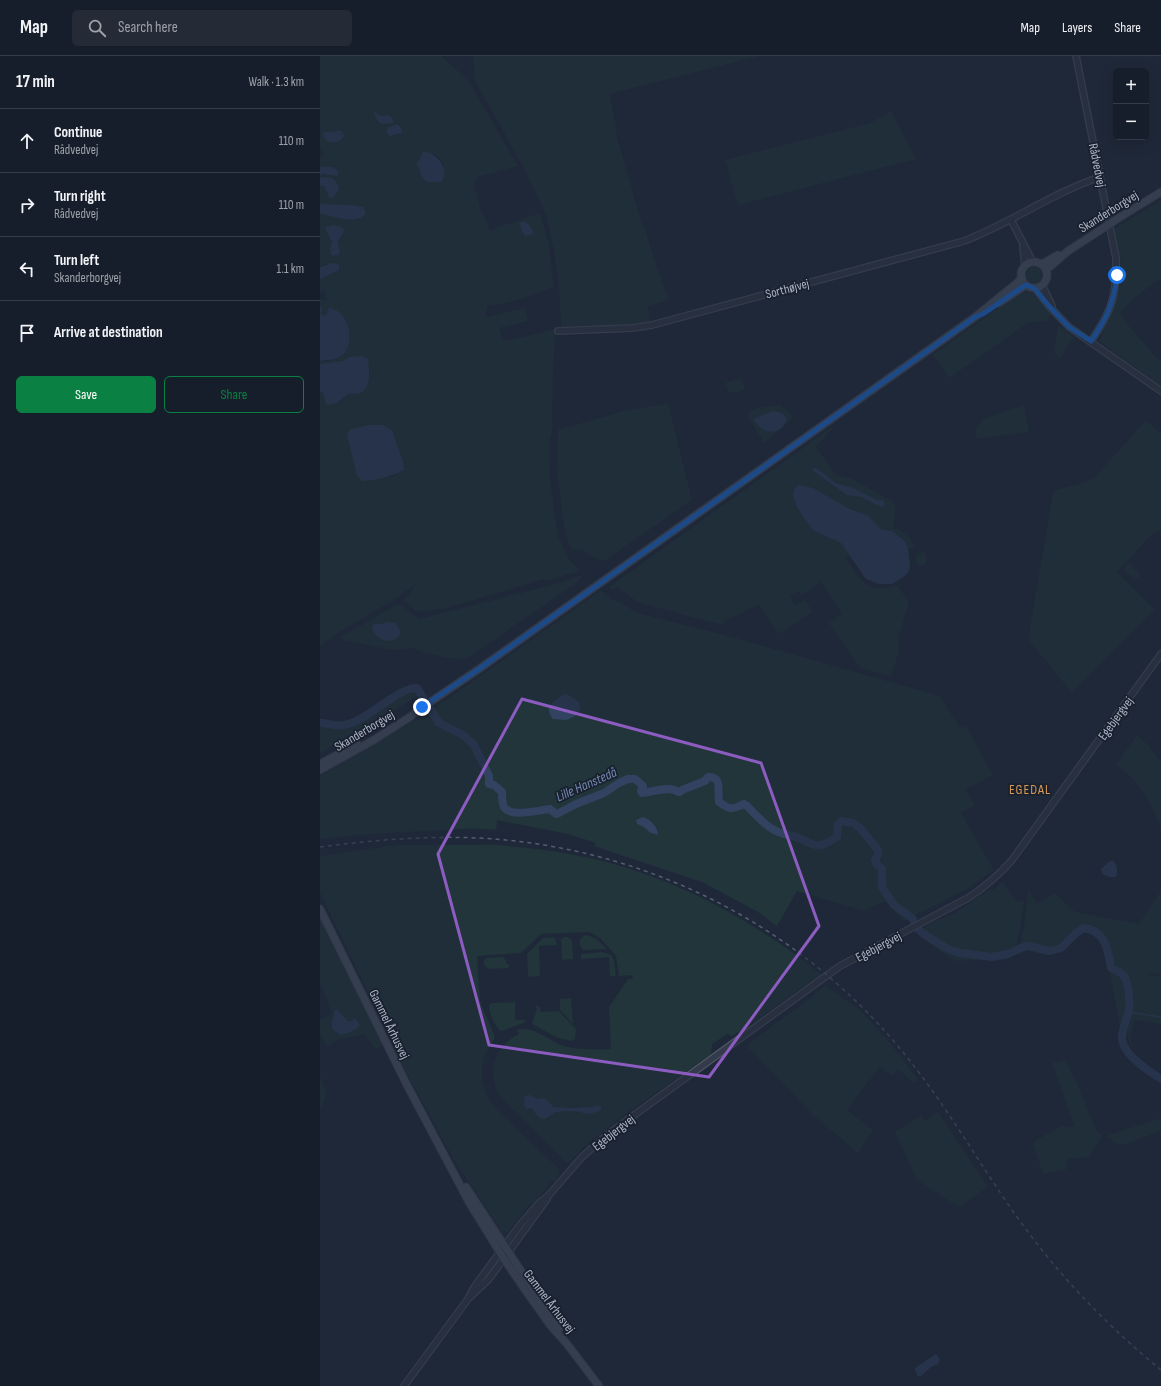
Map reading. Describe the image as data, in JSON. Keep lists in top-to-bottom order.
{
  "streets": {
    "main road": ["Skanderborgvej", "Gammel Århusvej"],
    "street": ["Rådvedvej", "Sorthøjvej", "Egebjergvej"]
  },
  "crossings": [
    ["Rådvedvej", "Sorthøjvej"],
    ["Egebjergvej", "Gammel Århusvej"]
  ],
  "districts": ["EGEDAL"],
  "water": ["Lille Hanstedå"],
  "page": {
    "header": "Map",
    "search": "Search here",
    "nav": ["Map", "Layers", "Share"],
    "heading": ["17 min", "Walk · 1.3 km"],
    "map_buttons": ["+", "−"],
    "list": [
      ["Continue", "Rådvedvej", "110 m"],
      ["Turn right", "Rådvedvej", "110 m"],
      ["Turn left", "Skanderborgvej", "1.1 km"],
      "Arrive at destination"
    ],
    "buttons": ["Save", "Share"]
  }
}
